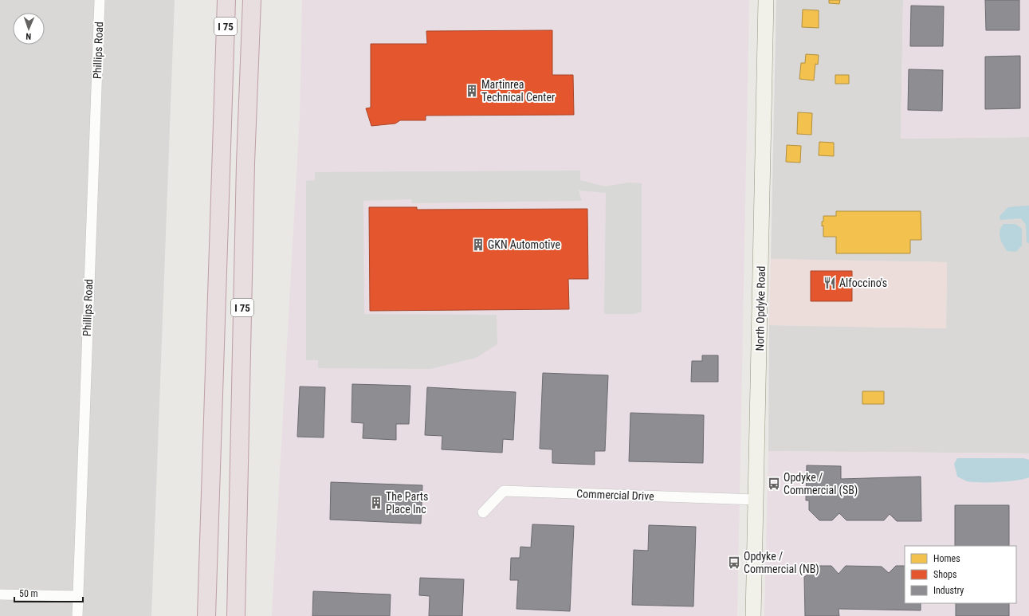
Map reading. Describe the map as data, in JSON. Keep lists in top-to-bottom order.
{
  "streets": {
    "highway": ["I 75"],
    "main road": ["North Opdyke Road"],
    "street": ["Phillips Road", "Commercial Drive"]
  },
  "crossings": [
    ["North Opdyke Road", "Commercial Drive"]
  ],
  "places": {
    "building": ["Martinrea Technical Center", "GKN Automotive", "The Parts Place Inc"],
    "restaurant": ["Alfoccino's"],
    "bus stop": ["Opdyke / Commercial (SB)", "Opdyke / Commercial (NB)"]
  },
  "legend": ["Homes", "Shops", "Industry"],
  "scale_bar": "50 m",
  "north": "bottom"
}
